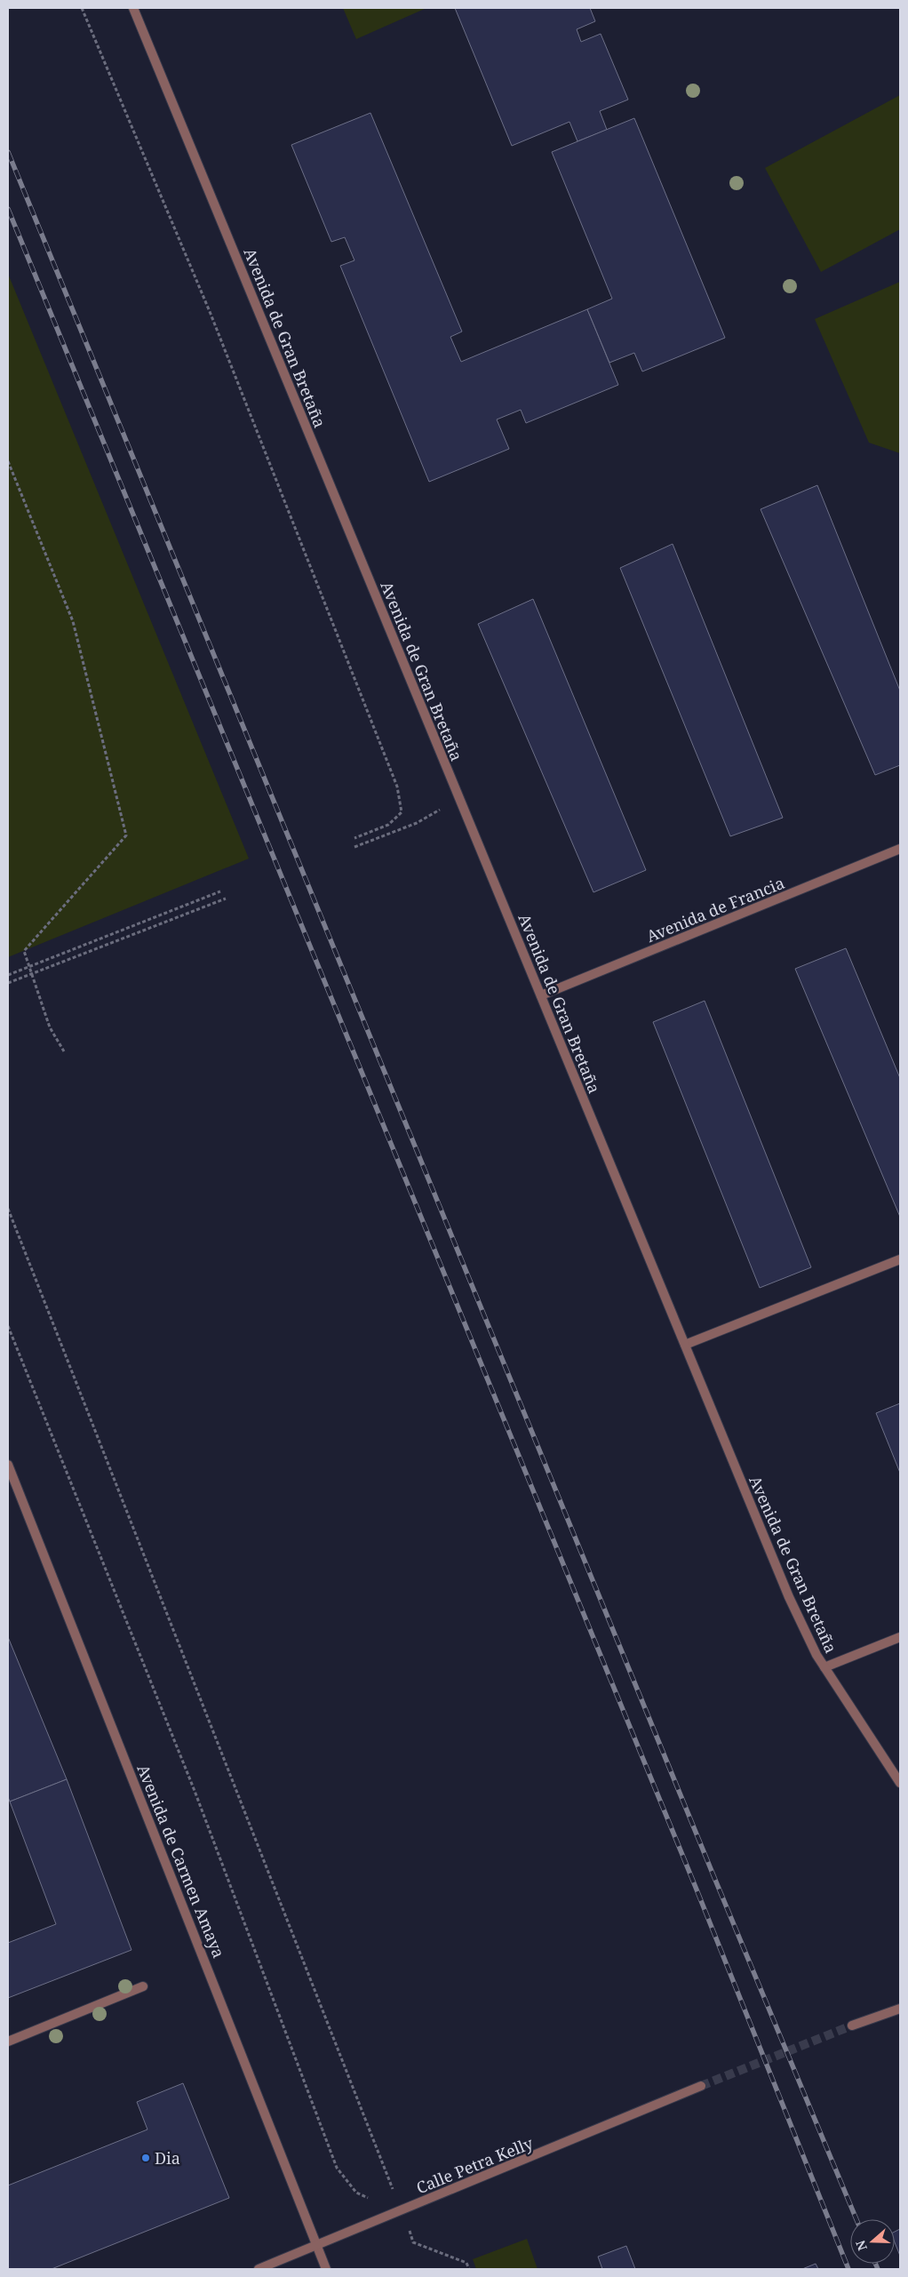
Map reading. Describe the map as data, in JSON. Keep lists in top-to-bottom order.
{
  "streets": {
    "street": [
      "Avenida de Gran Bretaña",
      "Avenida de Francia",
      "Avenida de Carmen Amaya",
      "Calle Petra Kelly"
    ]
  },
  "crossings": [
    ["Avenida de Gran Bretaña", "Avenida de Francia"],
    ["Avenida de Carmen Amaya", "Calle Petra Kelly"]
  ],
  "places": ["Dia"],
  "north": "left"
}
